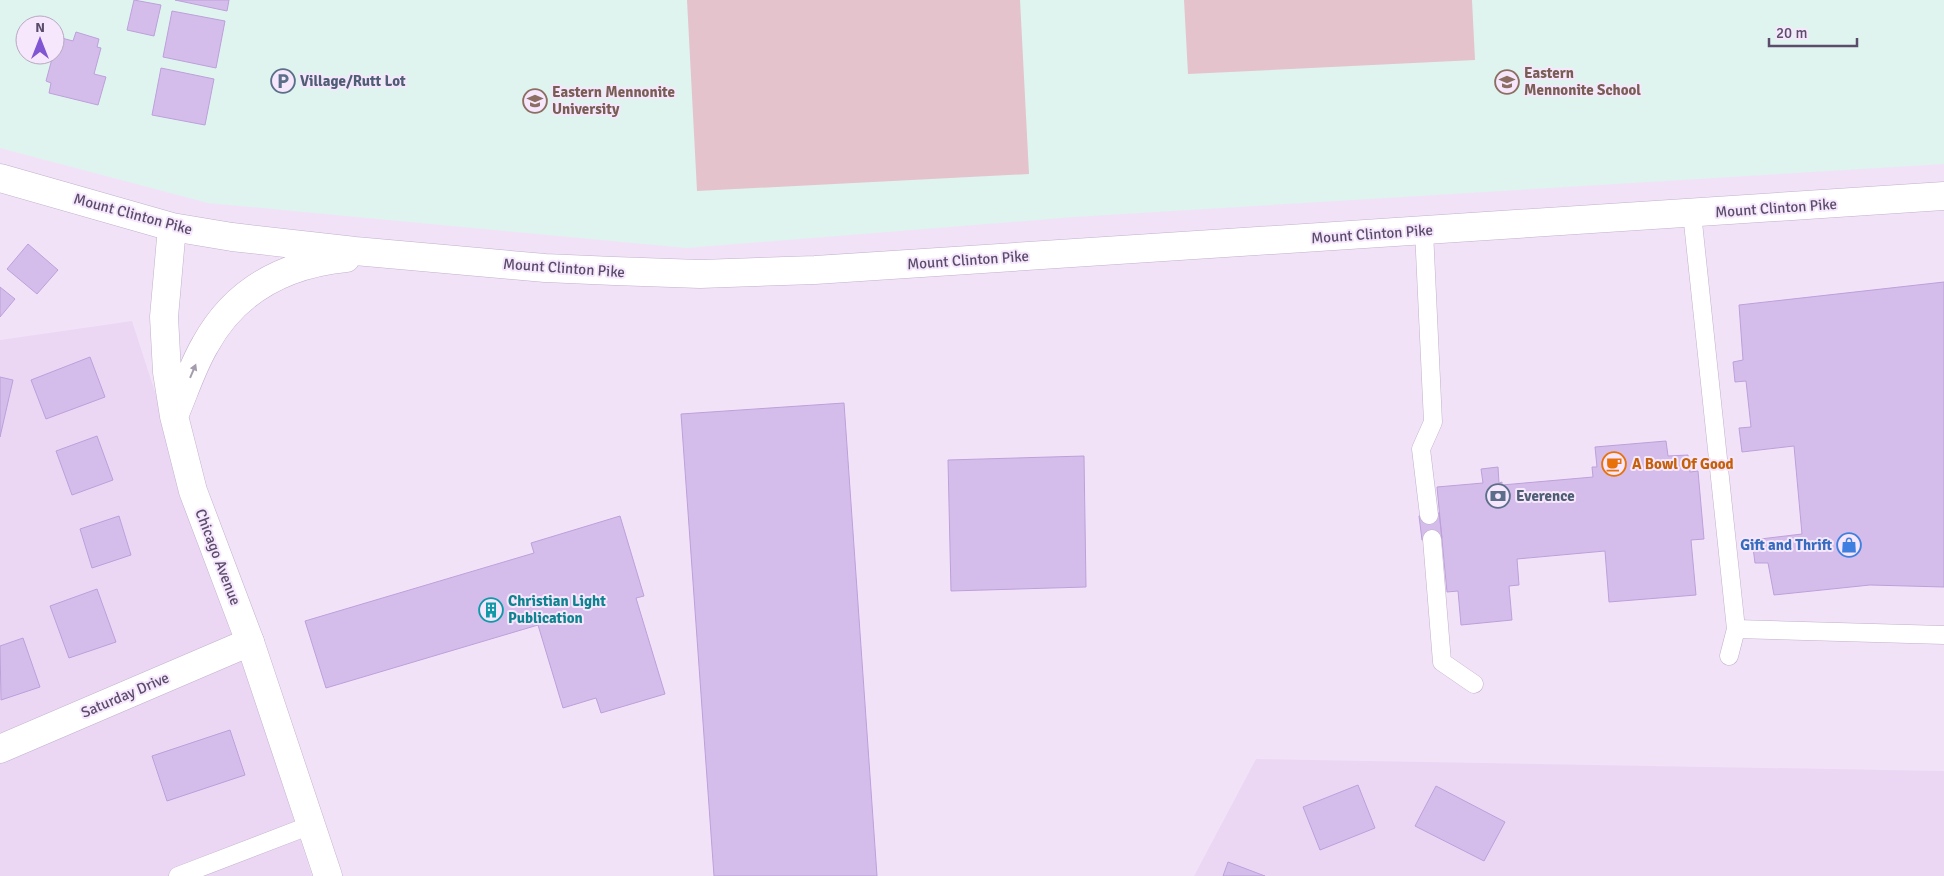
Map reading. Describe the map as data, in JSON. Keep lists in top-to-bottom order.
{
  "streets": {
    "street": ["Mount Clinton Pike", "Chicago Avenue", "Saturday Drive"]
  },
  "crossings": [
    ["Mount Clinton Pike", "Chicago Avenue"],
    ["Chicago Avenue", "Saturday Drive"]
  ],
  "places": {
    "parking": ["Village/Rutt Lot"],
    "school or university": ["Eastern Mennonite School", "Eastern Mennonite University"],
    "cafe": ["A Bowl Of Good"],
    "bank": ["Everence"],
    "shop": ["Gift and Thrift"],
    "building": ["Christian Light Publication"]
  },
  "scale_bar": "20 m",
  "north": "top"
}
